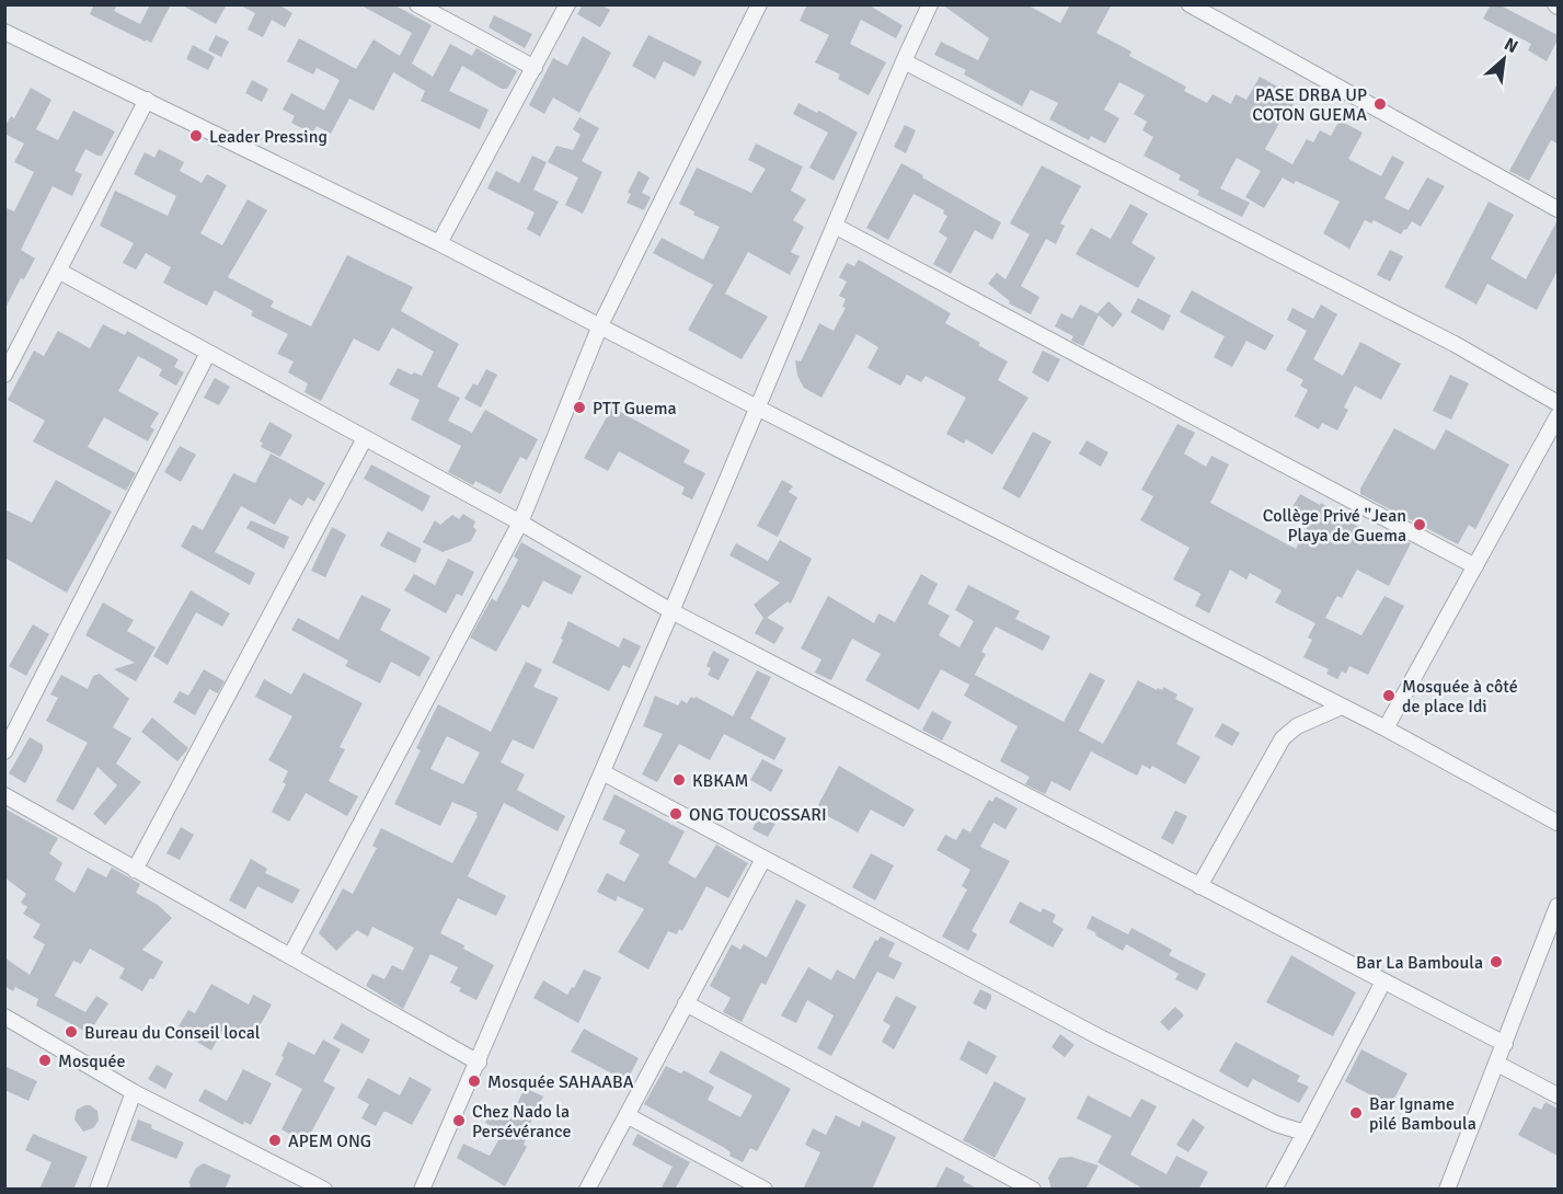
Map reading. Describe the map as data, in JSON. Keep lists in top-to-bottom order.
{
  "places": [
    "PASE DRBA UP COTON GUEMA",
    "Leader Pressing",
    "PTT Guema",
    "Collège Privé ''Jean Playa de Guema",
    "Mosquée à côté de place Idi",
    "KBKAM",
    "ONG TOUCOSSARI",
    "Bar La Bamboula",
    "Bureau du Conseil local",
    "Mosquée",
    "Mosquée SAHAABA",
    "Bar Igname pilé Bamboula",
    "Chez Nado la Persévérance",
    "APEM ONG"
  ],
  "north": "top right"
}
